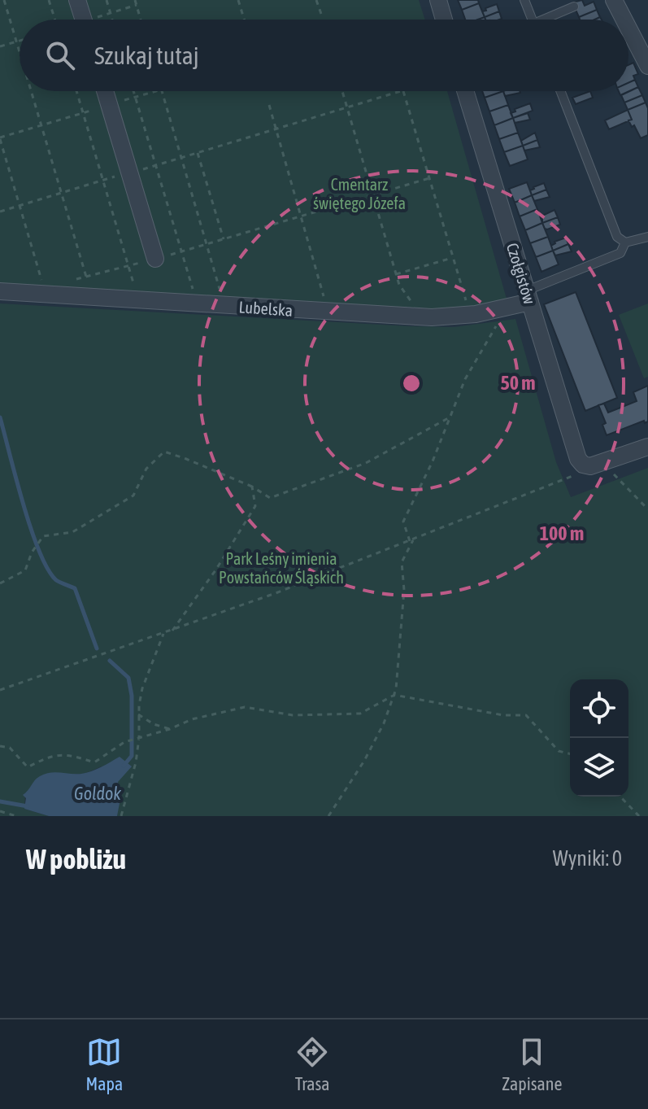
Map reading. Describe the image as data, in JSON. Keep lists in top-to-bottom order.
{
  "streets": {
    "street": ["Czołgistów", "Lubelska"]
  },
  "crossings": [
    ["Czołgistów", "Lubelska"]
  ],
  "water": ["Goldok"],
  "parks": ["Cmentarz świętego Józefa", "Park Leśny imienia Powstańców Śląskich"],
  "page": {
    "search": "Szukaj tutaj",
    "heading": ["W pobliżu", "Wyniki: 0"],
    "nav": ["Mapa", "Trasa", "Zapisane"]
  },
  "rings": ["50 m", "100 m"]
}
